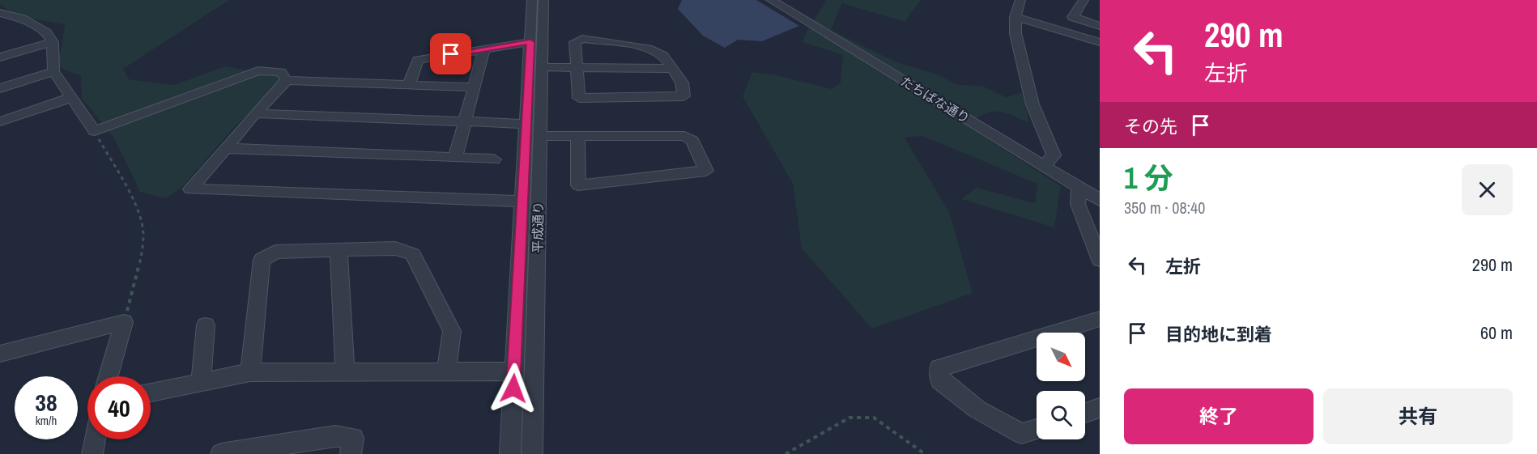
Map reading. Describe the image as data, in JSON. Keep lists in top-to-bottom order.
{
  "streets": {
    "street": ["たちばな通り", "平成通り"]
  },
  "north": "bottom right",
  "page": {
    "turn": ["290 m", "左折"],
    "then": "その先",
    "heading": ["1 分", "350 m · 08:40"],
    "list": [
      {
        "name": "左折",
        "value": "290 m"
      },
      {
        "name": "目的地に到着",
        "value": "60 m"
      }
    ],
    "speed": "38 km/h",
    "limit": "40",
    "buttons": ["終了", "共有"]
  }
}
